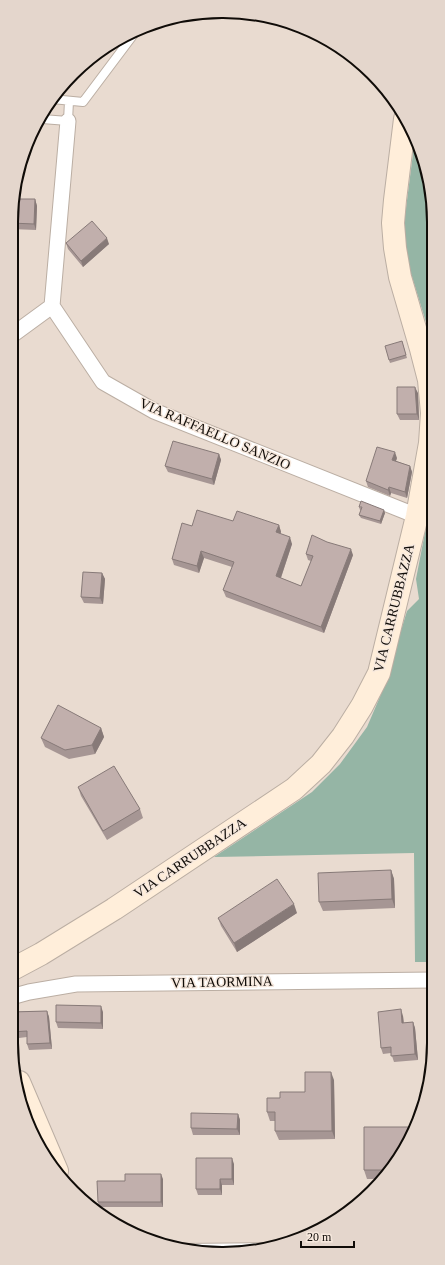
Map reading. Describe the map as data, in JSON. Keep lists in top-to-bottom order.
{
  "streets": {
    "main road": ["VIA CARRUBBAZZA"],
    "street": ["VIA RAFFAELLO SANZIO", "VIA TAORMINA"]
  },
  "crossings": [
    ["VIA RAFFAELLO SANZIO", "VIA CARRUBBAZZA"]
  ],
  "scale_bar": "20 m"
}
